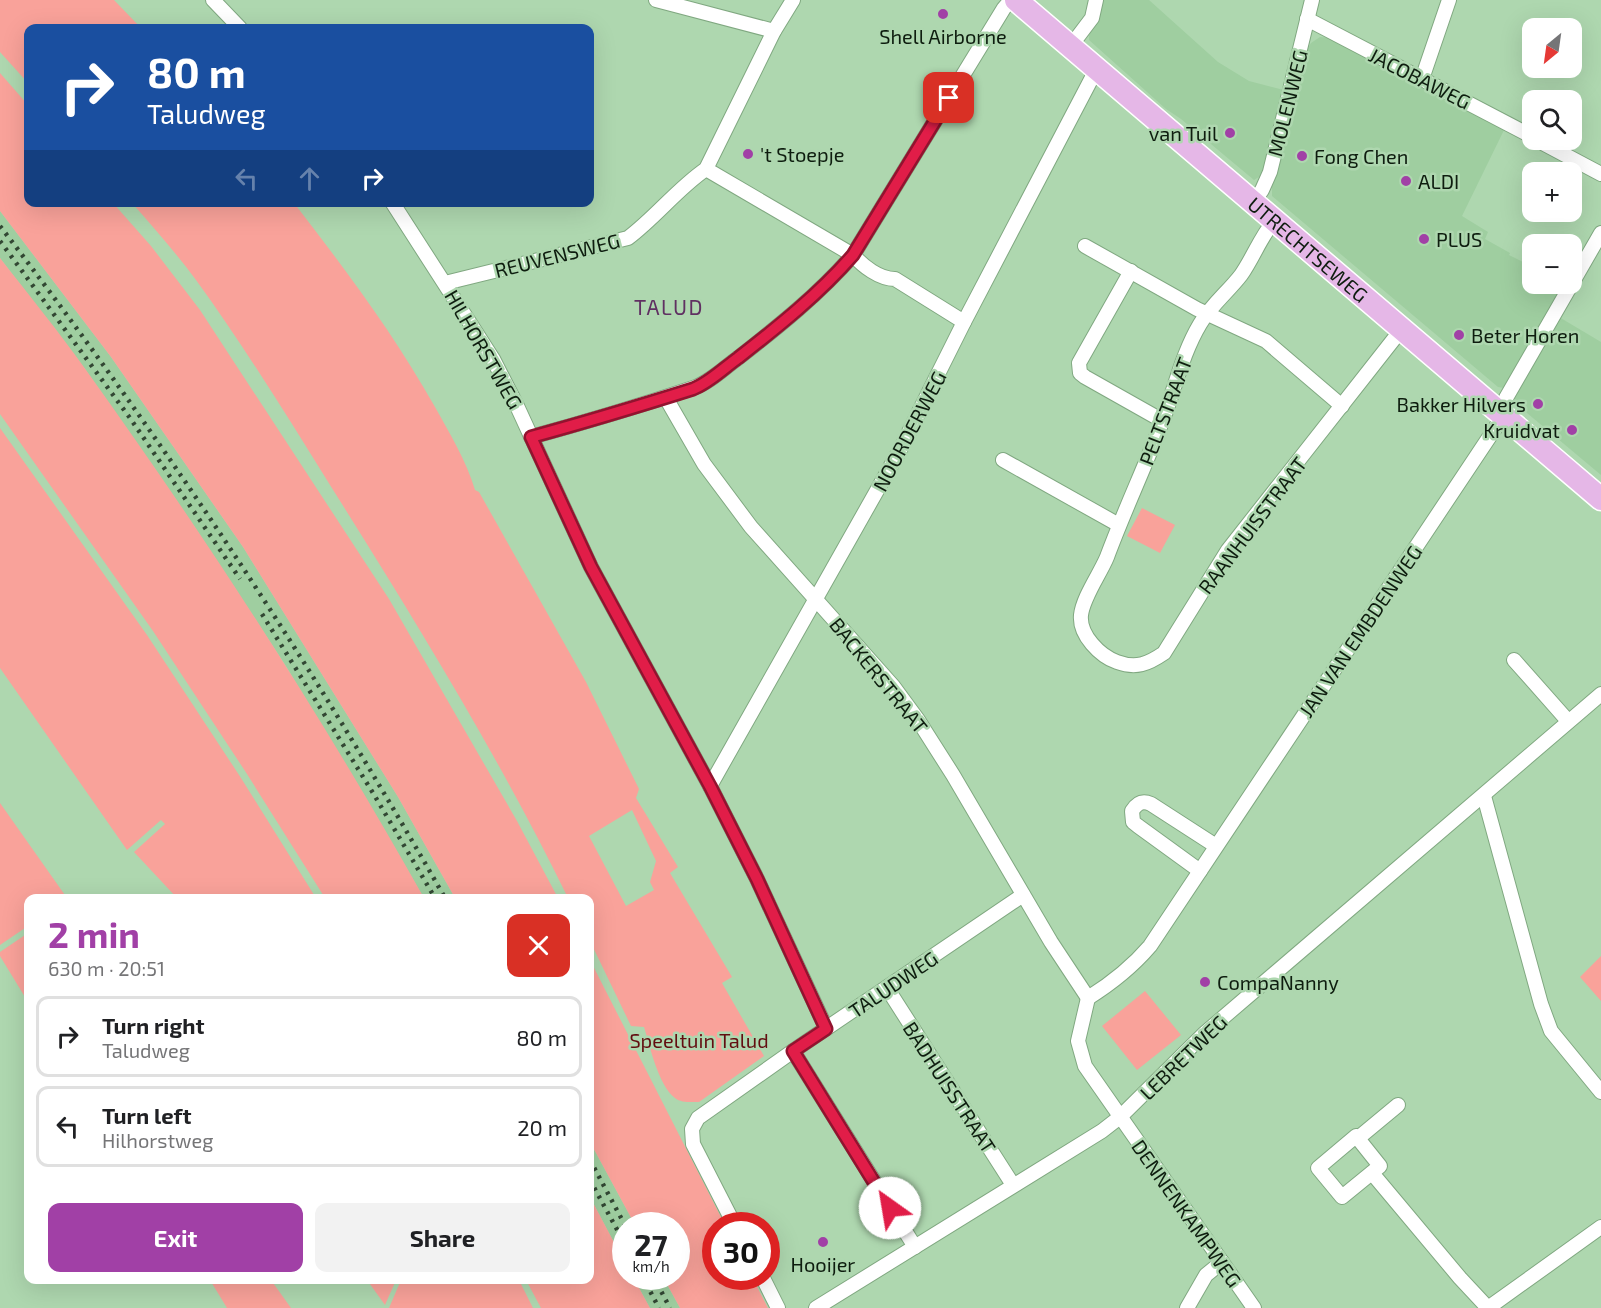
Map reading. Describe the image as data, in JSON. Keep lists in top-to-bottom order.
{
  "streets": {
    "main road": ["UTRECHTSEWEG"],
    "street": [
      "JACOBAWEG",
      "MOLENWEG",
      "REUVENSWEG",
      "HILHORSTWEG",
      "PELTSTRAAT",
      "NOORDERWEG",
      "RAANHUISSTRAAT",
      "JAN VAN EMBDENWEG",
      "BACKERSTRAAT",
      "TALUDWEG",
      "LEBRETWEG",
      "BADHUISSTRAAT",
      "DENNENKAMPWEG"
    ]
  },
  "crossings": [
    ["JACOBAWEG", "MOLENWEG"],
    ["MOLENWEG", "UTRECHTSEWEG"],
    ["UTRECHTSEWEG", "PELTSTRAAT"],
    ["UTRECHTSEWEG", "NOORDERWEG"],
    ["UTRECHTSEWEG", "RAANHUISSTRAAT"],
    ["UTRECHTSEWEG", "JAN VAN EMBDENWEG"],
    ["REUVENSWEG", "HILHORSTWEG"],
    ["HILHORSTWEG", "NOORDERWEG"],
    ["HILHORSTWEG", "TALUDWEG"],
    ["PELTSTRAAT", "RAANHUISSTRAAT"],
    ["NOORDERWEG", "BACKERSTRAAT"],
    ["JAN VAN EMBDENWEG", "BACKERSTRAAT"],
    ["JAN VAN EMBDENWEG", "DENNENKAMPWEG"],
    ["BACKERSTRAAT", "TALUDWEG"],
    ["BACKERSTRAAT", "DENNENKAMPWEG"],
    ["TALUDWEG", "BADHUISSTRAAT"],
    ["LEBRETWEG", "BADHUISSTRAAT"],
    ["LEBRETWEG", "DENNENKAMPWEG"]
  ],
  "districts": ["TALUD"],
  "parks": ["Speeltuin Talud"],
  "places": [
    "Shell Airborne",
    "van Tuil",
    "'t Stoepje",
    "Fong Chen",
    "ALDI",
    "PLUS",
    "Beter Horen",
    "Bakker Hilvers",
    "Kruidvat",
    "CompaNanny",
    "Hooijer"
  ],
  "north": "bottom left",
  "page": {
    "map_buttons": ["+", "−"],
    "turn": ["80 m", "Taludweg"],
    "heading": ["2 min", "630 m · 20:51"],
    "list": [
      {
        "name": "Turn right",
        "note": "Taludweg",
        "value": "80 m"
      },
      {
        "name": "Turn left",
        "note": "Hilhorstweg",
        "value": "20 m"
      }
    ],
    "buttons": ["Exit", "Share"],
    "speed": "27 km/h",
    "limit": "30"
  }
}
